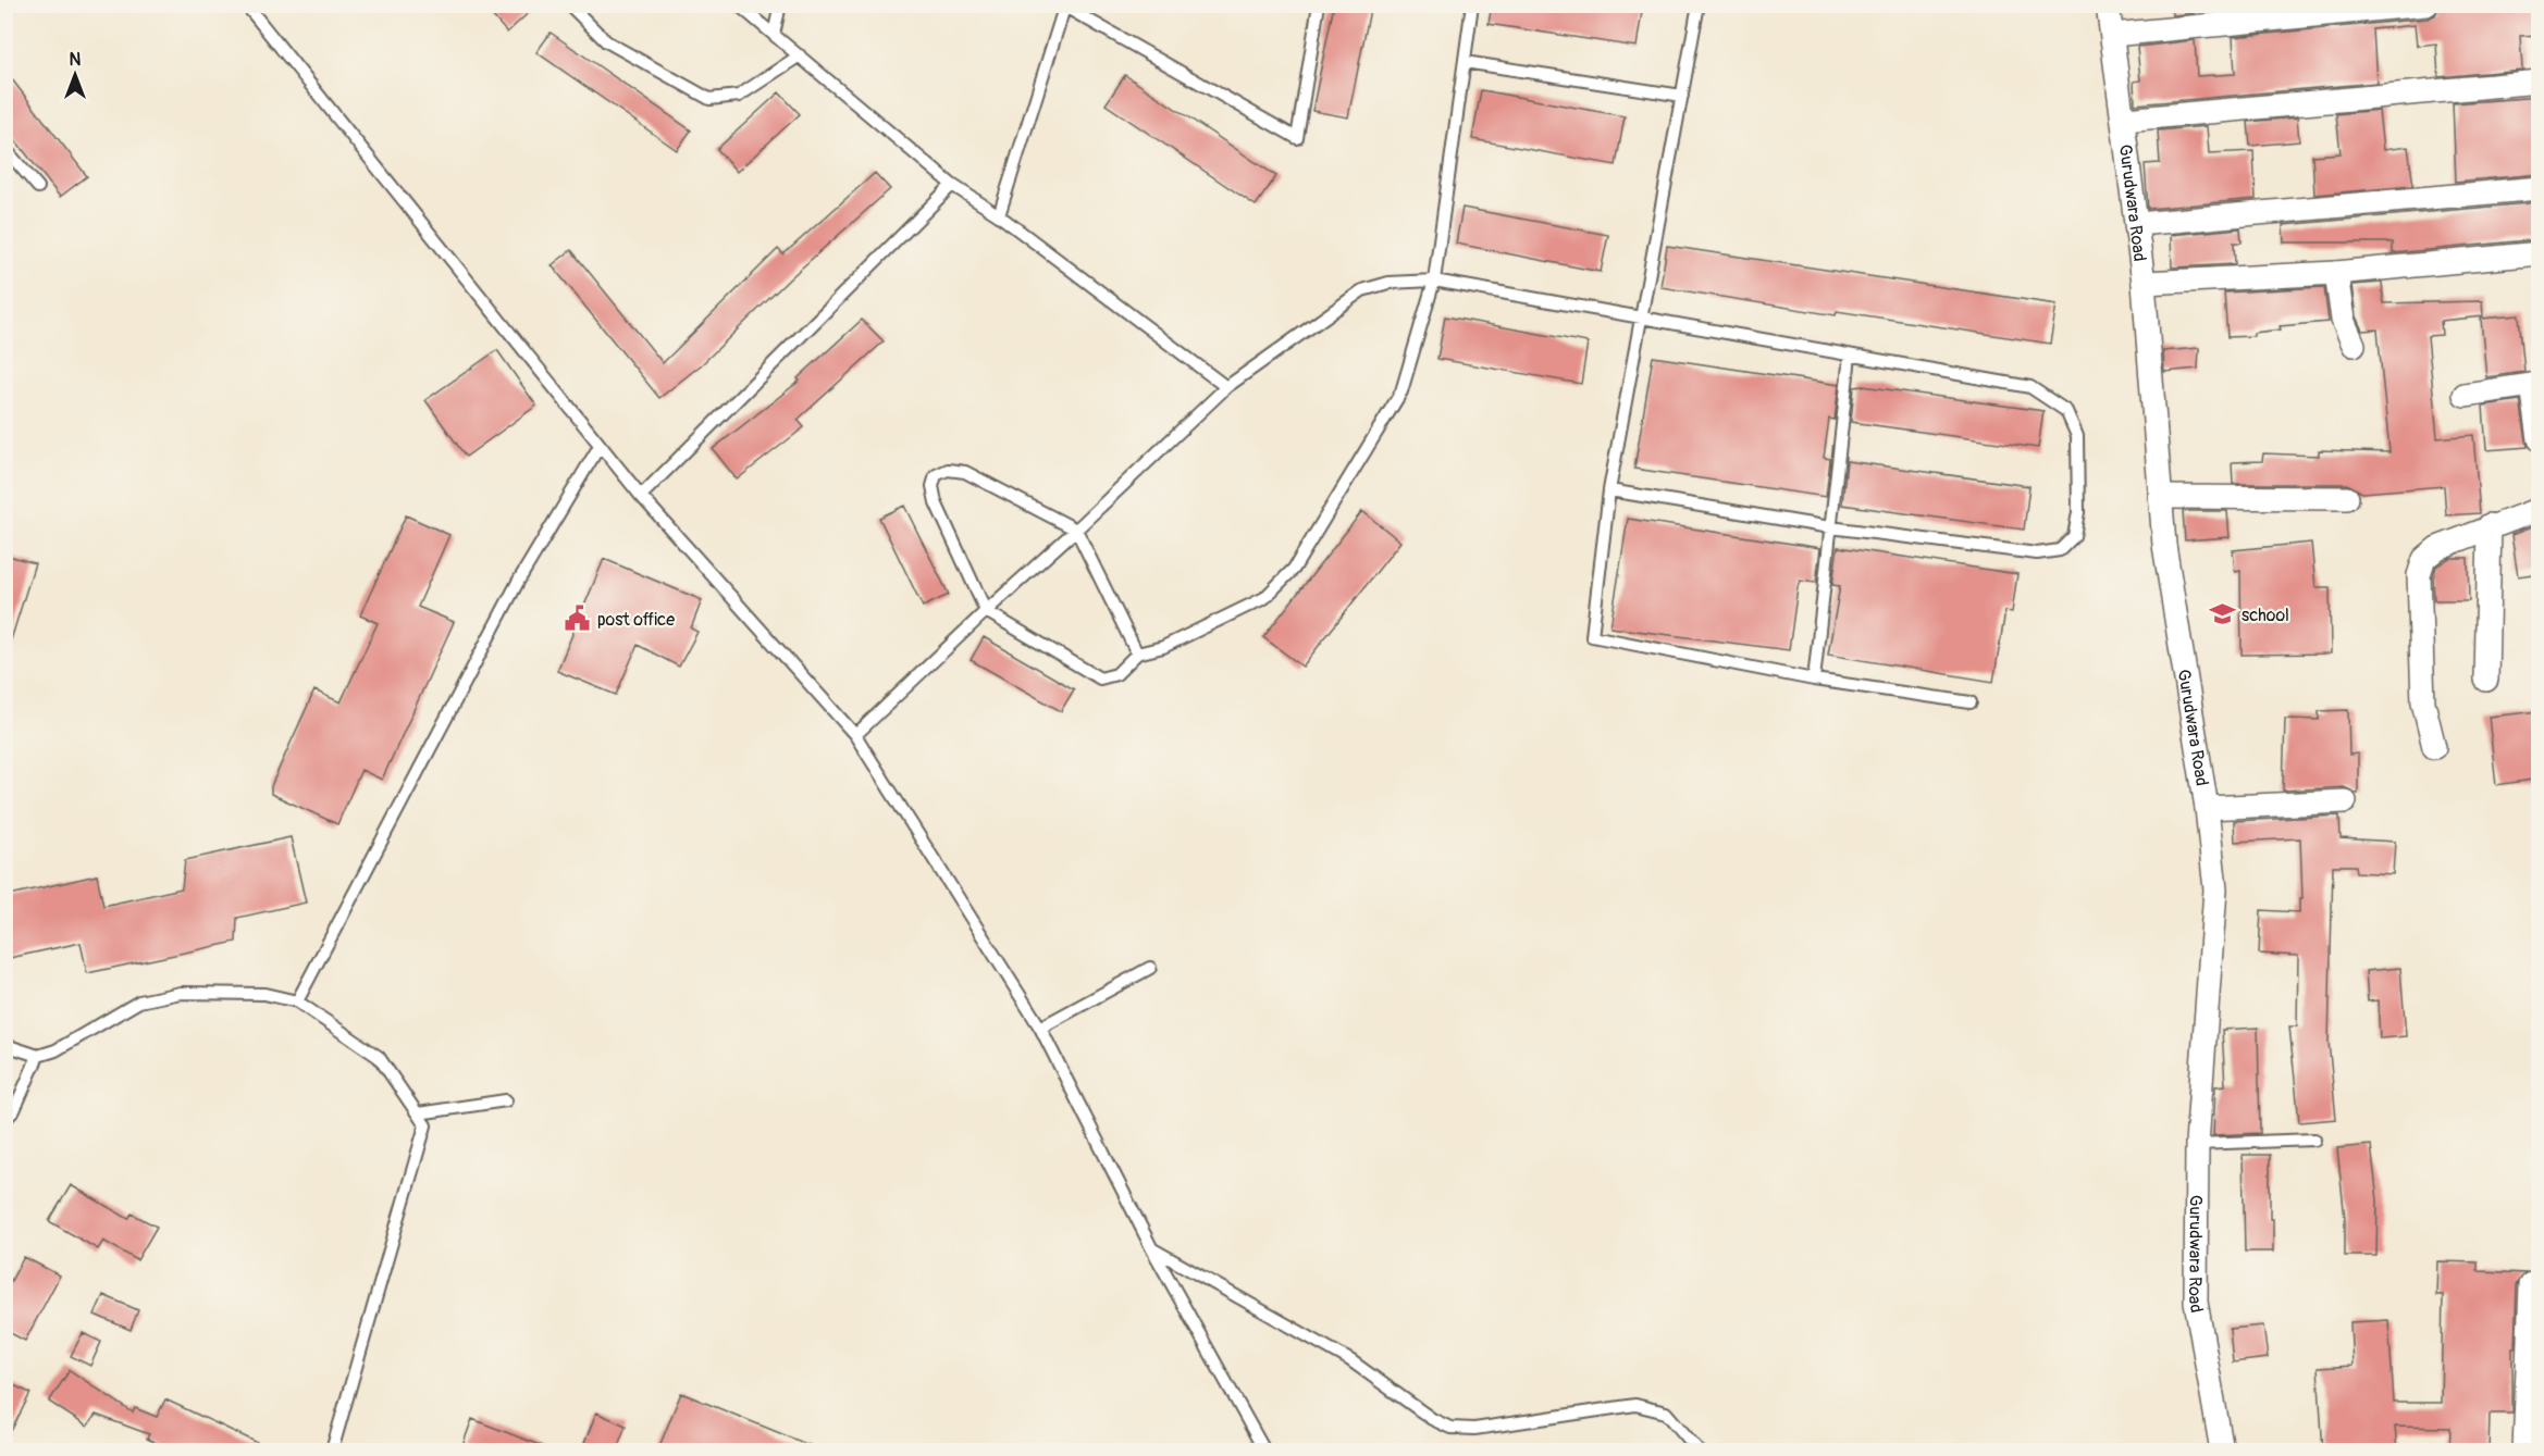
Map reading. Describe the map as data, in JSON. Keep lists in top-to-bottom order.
{
  "streets": {
    "street": ["Gurudwara Road"]
  },
  "places": {
    "school or university": ["school"],
    "public building": ["post office"]
  },
  "north": "top"
}
